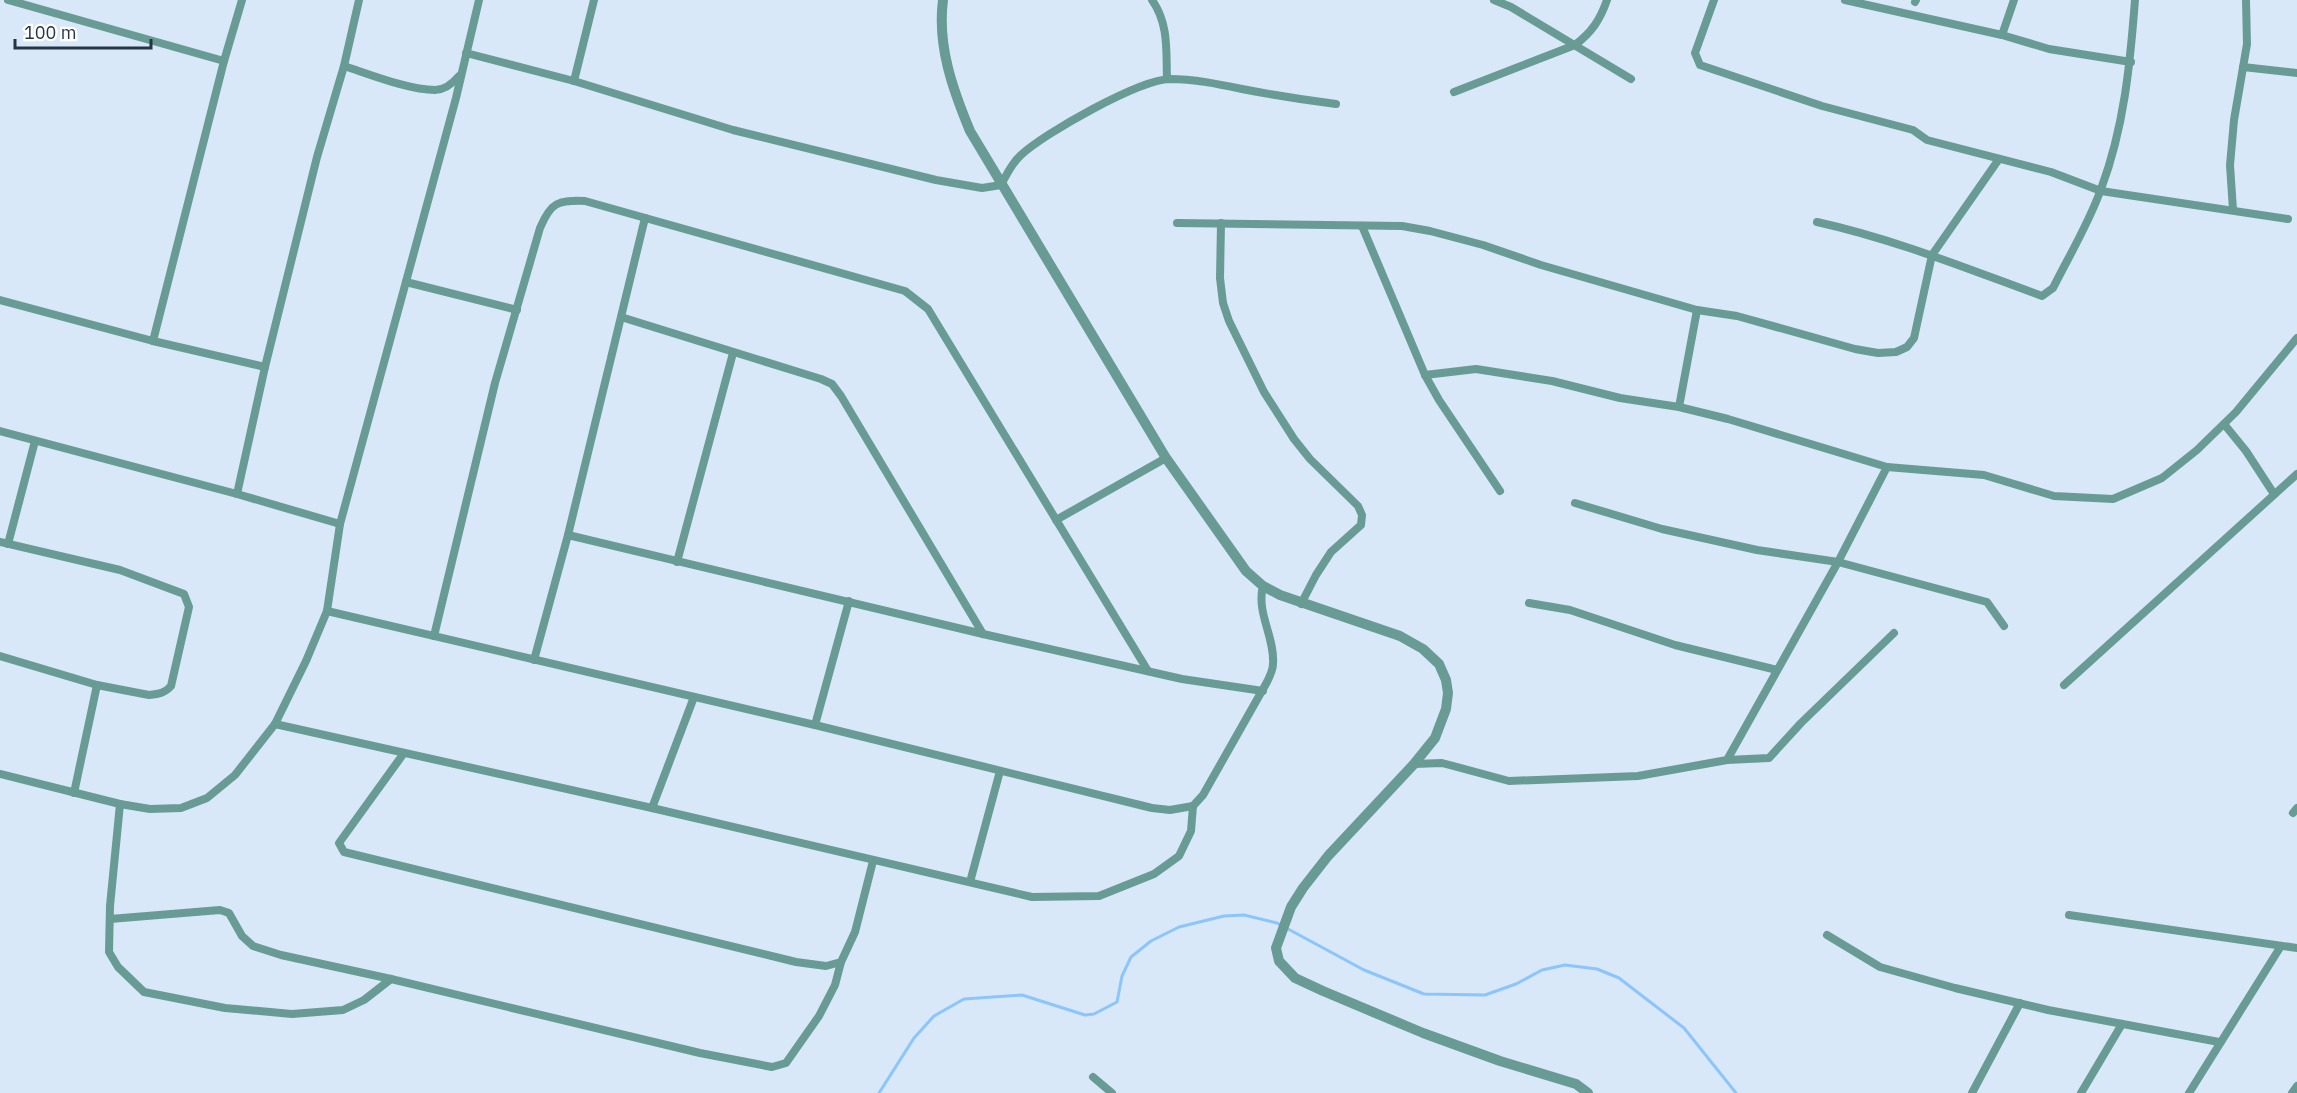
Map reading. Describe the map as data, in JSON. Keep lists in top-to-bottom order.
{
  "scale_bar": "100 m"
}
